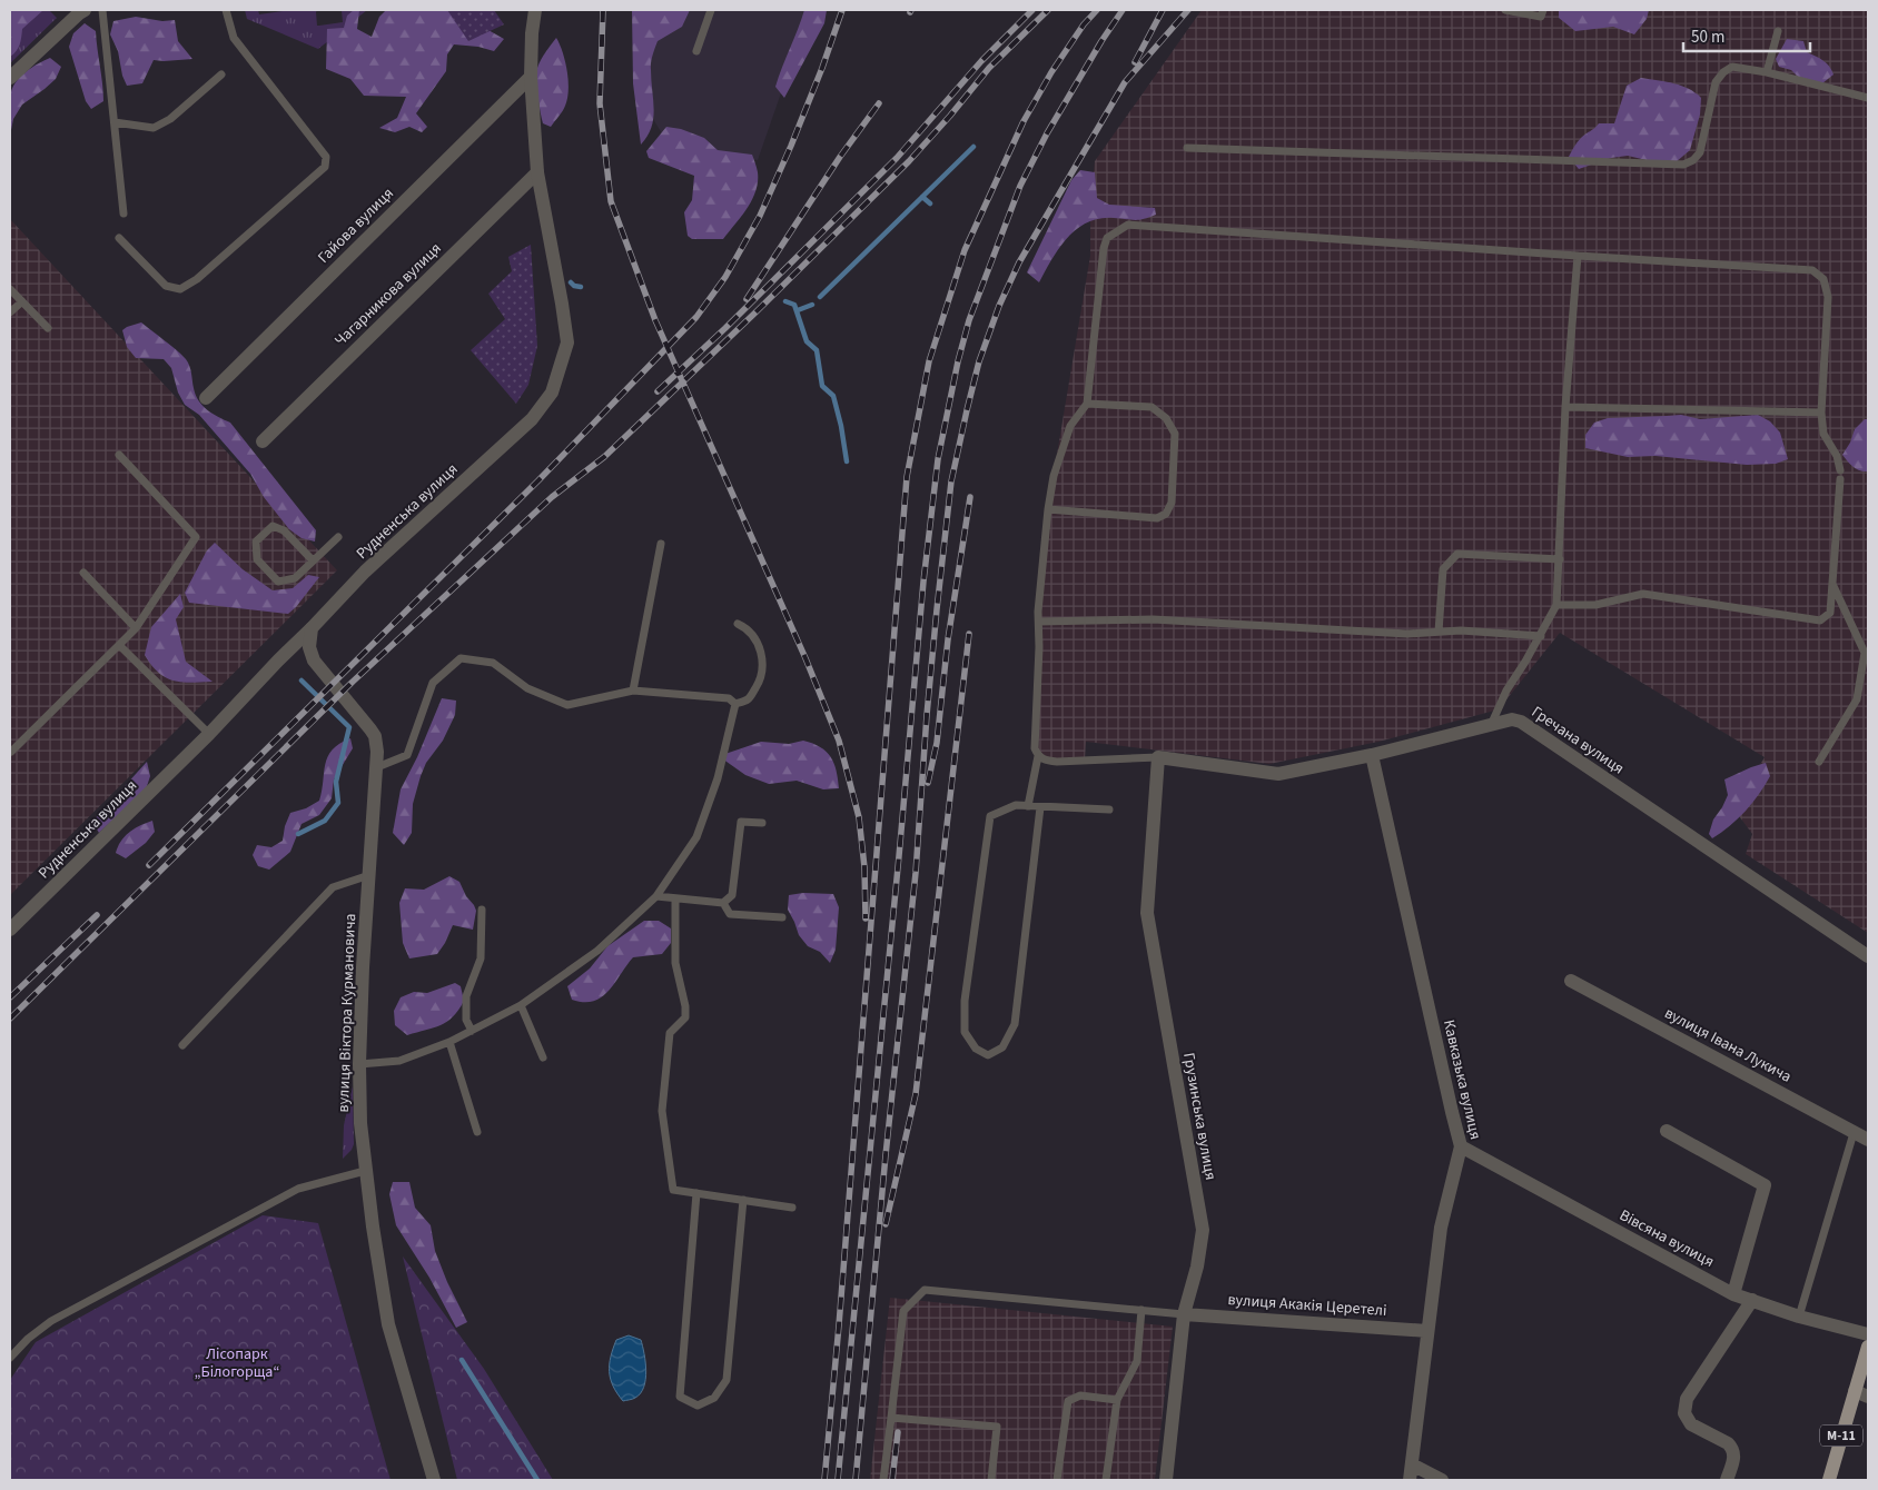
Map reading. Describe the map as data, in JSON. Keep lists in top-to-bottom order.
{
  "streets": {
    "main road": ["М-11"],
    "street": [
      "Гайова вулиця",
      "Чагарникова вулиця",
      "Рудненська вулиця",
      "Гречана вулиця",
      "вулиця Віктора Курмановича",
      "вулиця Івана Лукича",
      "Кавказька вулиця",
      "Грузинська вулиця",
      "Вівсяна вулиця",
      "вулиця Акакія Церетелі"
    ]
  },
  "crossings": [
    ["Гайова вулиця", "Рудненська вулиця"],
    ["Чагарникова вулиця", "Рудненська вулиця"],
    ["Рудненська вулиця", "вулиця Віктора Курмановича"],
    ["Гречана вулиця", "Кавказька вулиця"],
    ["Гречана вулиця", "Грузинська вулиця"],
    ["Кавказька вулиця", "Вівсяна вулиця"],
    ["Кавказька вулиця", "вулиця Акакія Церетелі"],
    ["Грузинська вулиця", "вулиця Акакія Церетелі"]
  ],
  "parks": ["Лісопарк „Білогорща“"],
  "scale_bar": "50 m"
}
